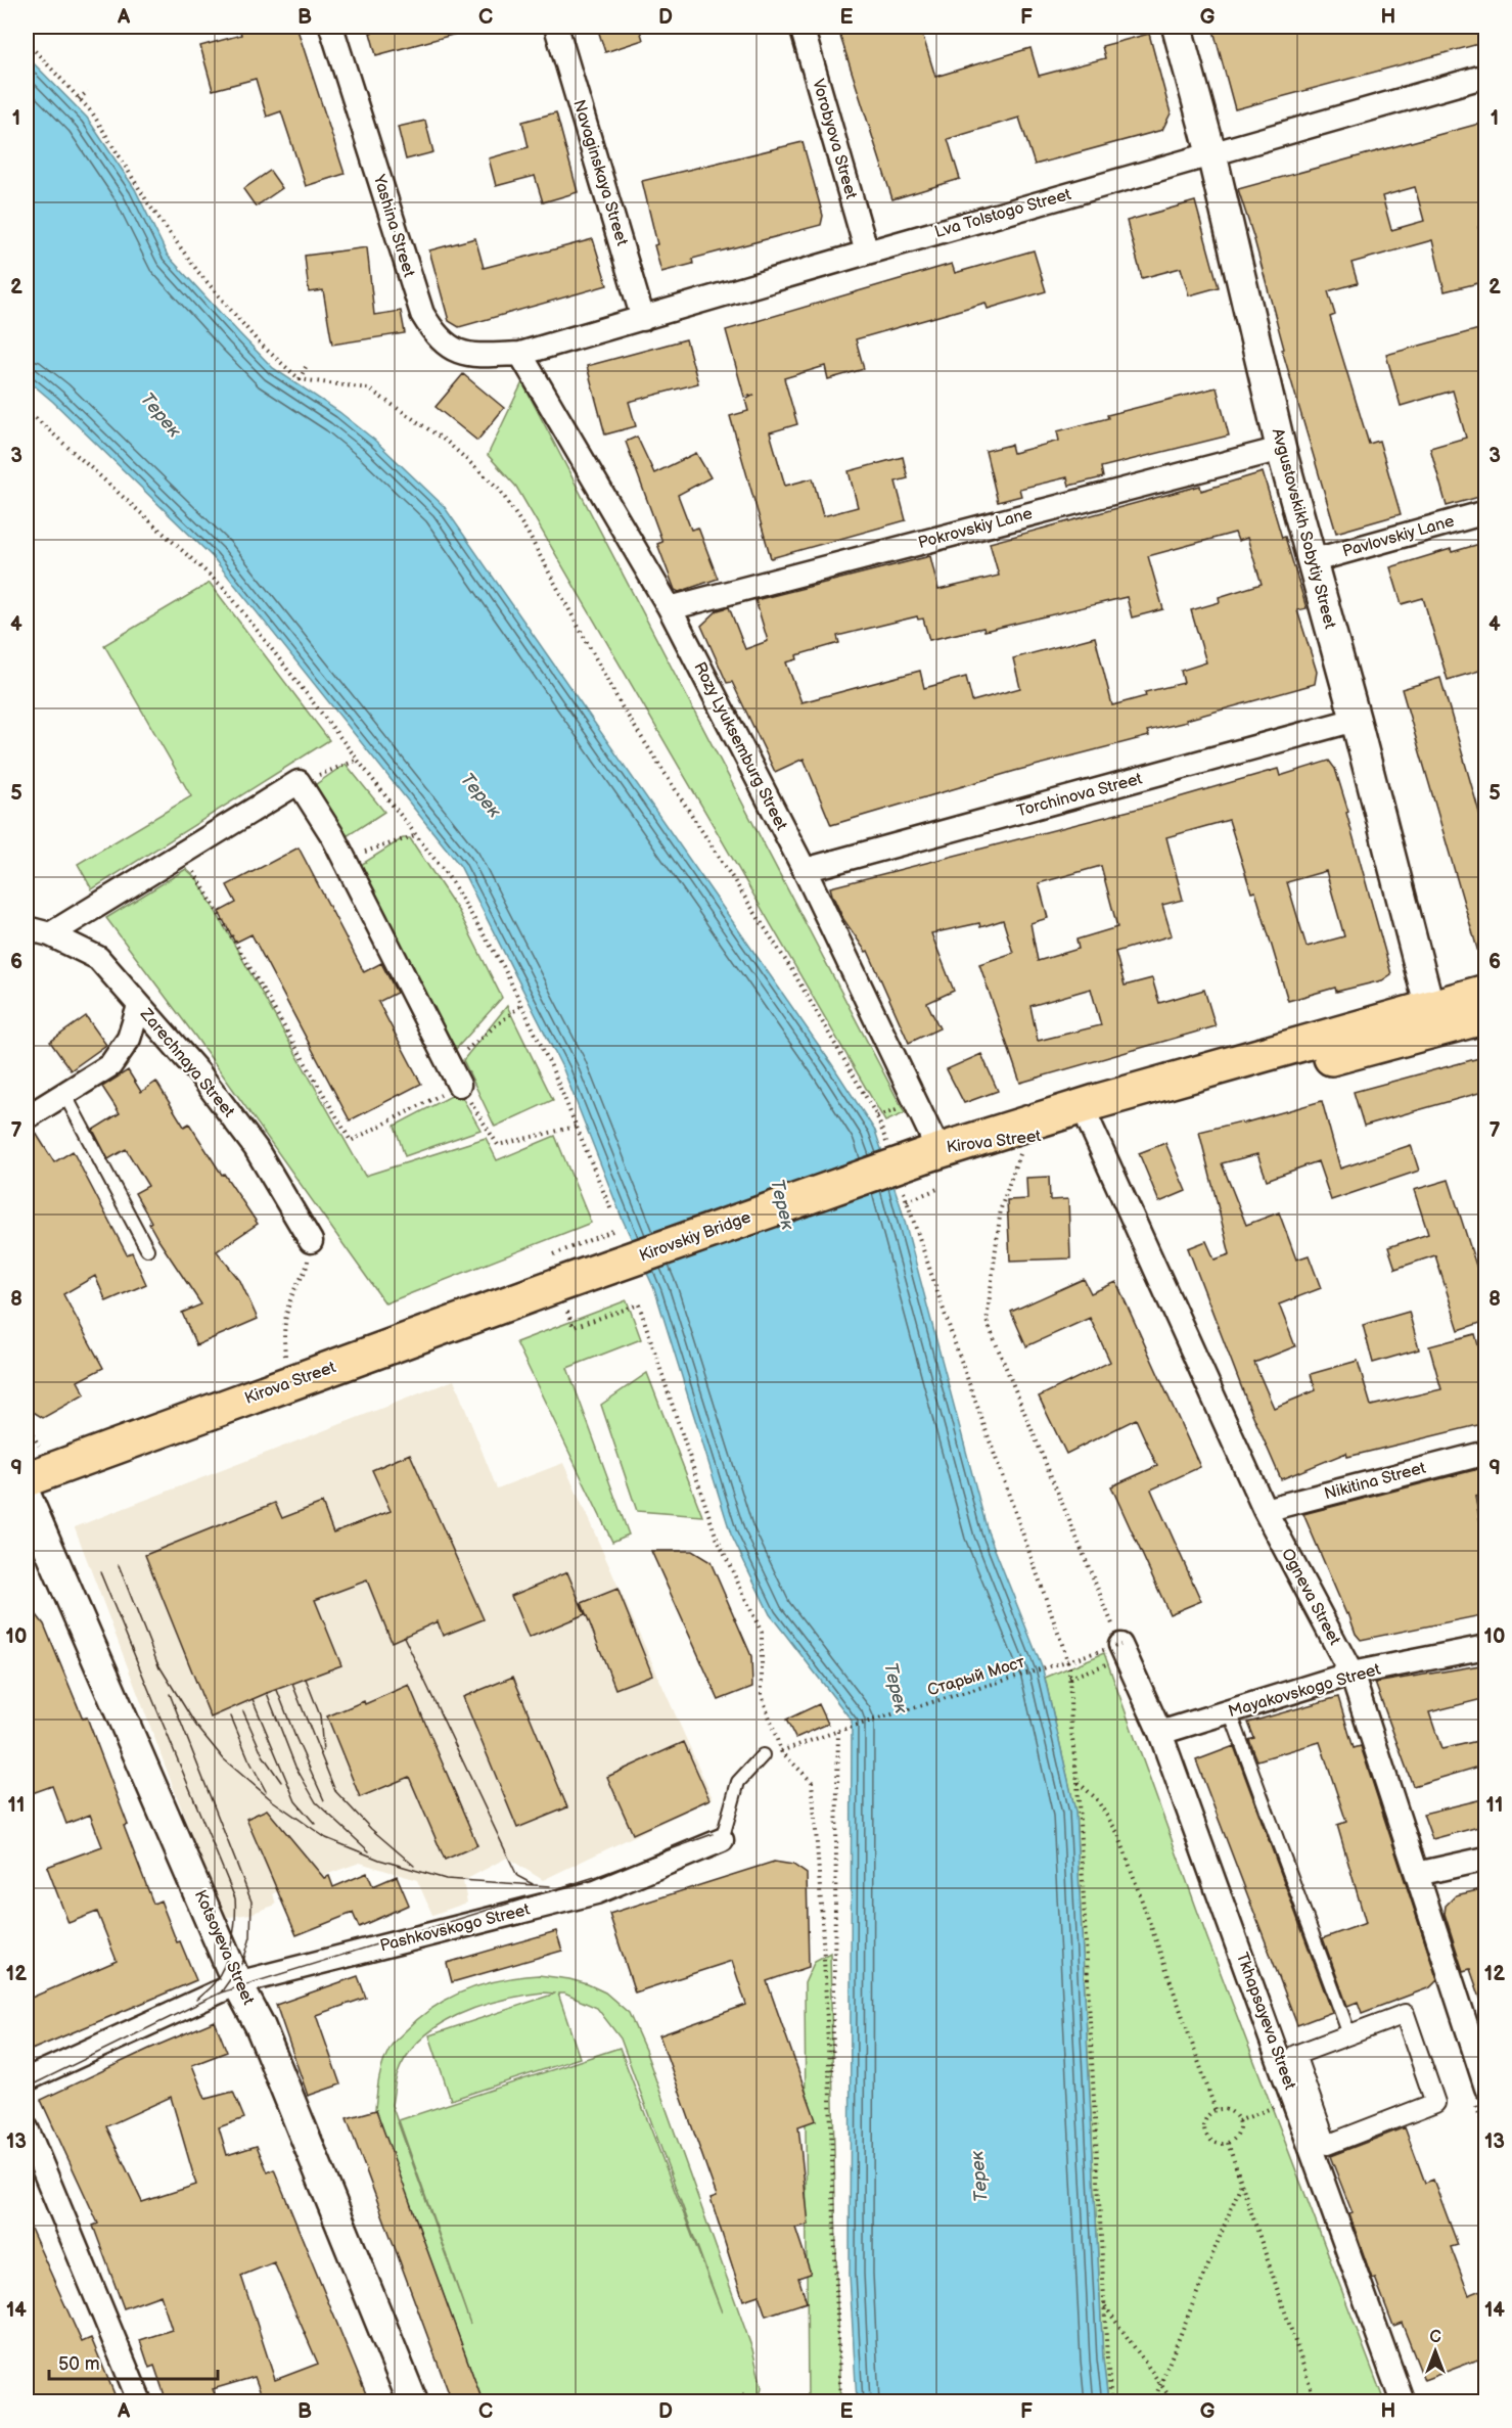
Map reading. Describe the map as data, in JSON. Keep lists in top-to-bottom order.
{
  "streets": {
    "main road": ["Kirova Street", "Kirovskiy Bridge"],
    "street": [
      "Vorobyova Street",
      "Navaginskaya Street",
      "Lva Tolstogo Street",
      "Yashina Street",
      "Pokrovskiy Lane",
      "Avgustovskikh Sobytiy Street",
      "Pavlovskiy Lane",
      "Rozy Lyuksemburg Street",
      "Torchinova Street",
      "Zarechnaya Street",
      "Nikitina Street",
      "Ogneva Street",
      "Mayakovskogo Street",
      "Pashkovskogo Street",
      "Kotsoyeva Street",
      "Tkhapsayeva Street"
    ],
    "path": ["Старый Мост"]
  },
  "crossings": [
    ["Vorobyova Street", "Lva Tolstogo Street"],
    ["Navaginskaya Street", "Lva Tolstogo Street"],
    ["Lva Tolstogo Street", "Yashina Street"],
    ["Lva Tolstogo Street", "Avgustovskikh Sobytiy Street"],
    ["Lva Tolstogo Street", "Rozy Lyuksemburg Street"],
    ["Yashina Street", "Rozy Lyuksemburg Street"],
    ["Pokrovskiy Lane", "Avgustovskikh Sobytiy Street"],
    ["Pokrovskiy Lane", "Rozy Lyuksemburg Street"],
    ["Avgustovskikh Sobytiy Street", "Pavlovskiy Lane"],
    ["Avgustovskikh Sobytiy Street", "Torchinova Street"],
    ["Avgustovskikh Sobytiy Street", "Kirova Street"],
    ["Rozy Lyuksemburg Street", "Torchinova Street"],
    ["Rozy Lyuksemburg Street", "Kirova Street"],
    ["Rozy Lyuksemburg Street", "Kirovskiy Bridge"],
    ["Kirova Street", "Kirovskiy Bridge"],
    ["Kirova Street", "Ogneva Street"],
    ["Nikitina Street", "Ogneva Street"],
    ["Ogneva Street", "Mayakovskogo Street"],
    ["Старый Мост", "Tkhapsayeva Street"],
    ["Mayakovskogo Street", "Tkhapsayeva Street"],
    ["Pashkovskogo Street", "Kotsoyeva Street"]
  ],
  "water": ["Терек"],
  "scale_bar": "50 m",
  "north": "top",
  "grid": {
    "columns": [
      "A",
      "B",
      "C",
      "D",
      "E",
      "F",
      "G",
      "H"
    ],
    "rows": [
      "1",
      "2",
      "3",
      "4",
      "5",
      "6",
      "7",
      "8",
      "9",
      "10",
      "11",
      "12",
      "13",
      "14"
    ]
  }
}
